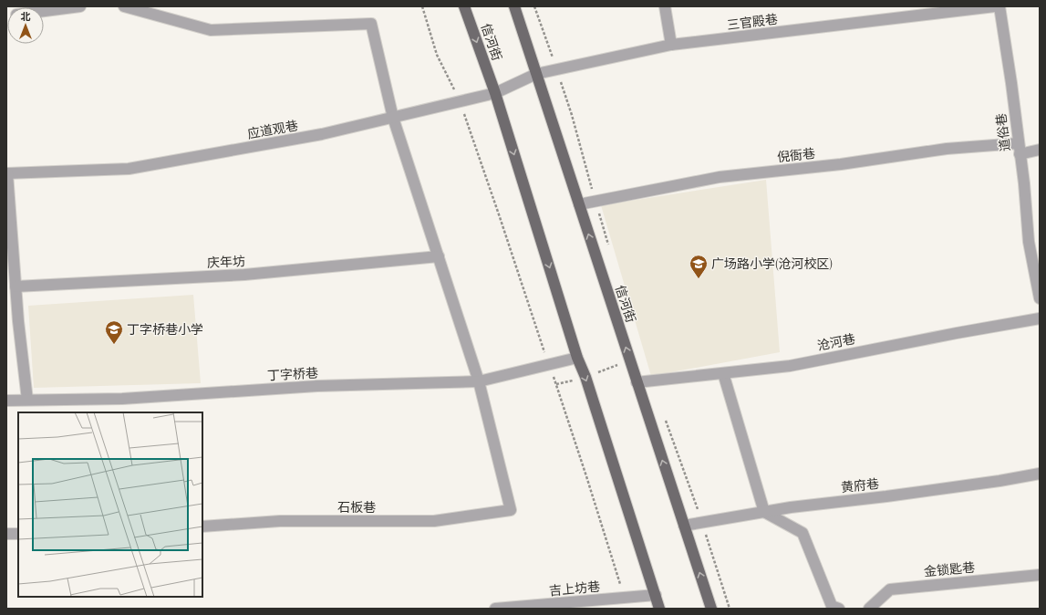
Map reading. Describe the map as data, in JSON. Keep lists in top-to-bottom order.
{
  "streets": {
    "main road": ["信河街"],
    "street": [
      "三官殿巷",
      "应道观巷",
      "道俗巷",
      "倪衙巷",
      "庆年坊",
      "沧河巷",
      "丁字桥巷",
      "黄府巷",
      "石板巷",
      "金锁匙巷",
      "吉上坊巷"
    ]
  },
  "crossings": [
    ["三官殿巷", "信河街"],
    ["三官殿巷", "应道观巷"],
    ["信河街", "应道观巷"],
    ["信河街", "倪衙巷"],
    ["信河街", "沧河巷"],
    ["信河街", "丁字桥巷"],
    ["信河街", "黄府巷"],
    ["信河街", "吉上坊巷"],
    ["道俗巷", "倪衙巷"],
    ["丁字桥巷", "石板巷"]
  ],
  "places": {
    "school or university": ["广场路小学(沧河校区)", "丁字桥巷小学"]
  },
  "north": "top"
}
